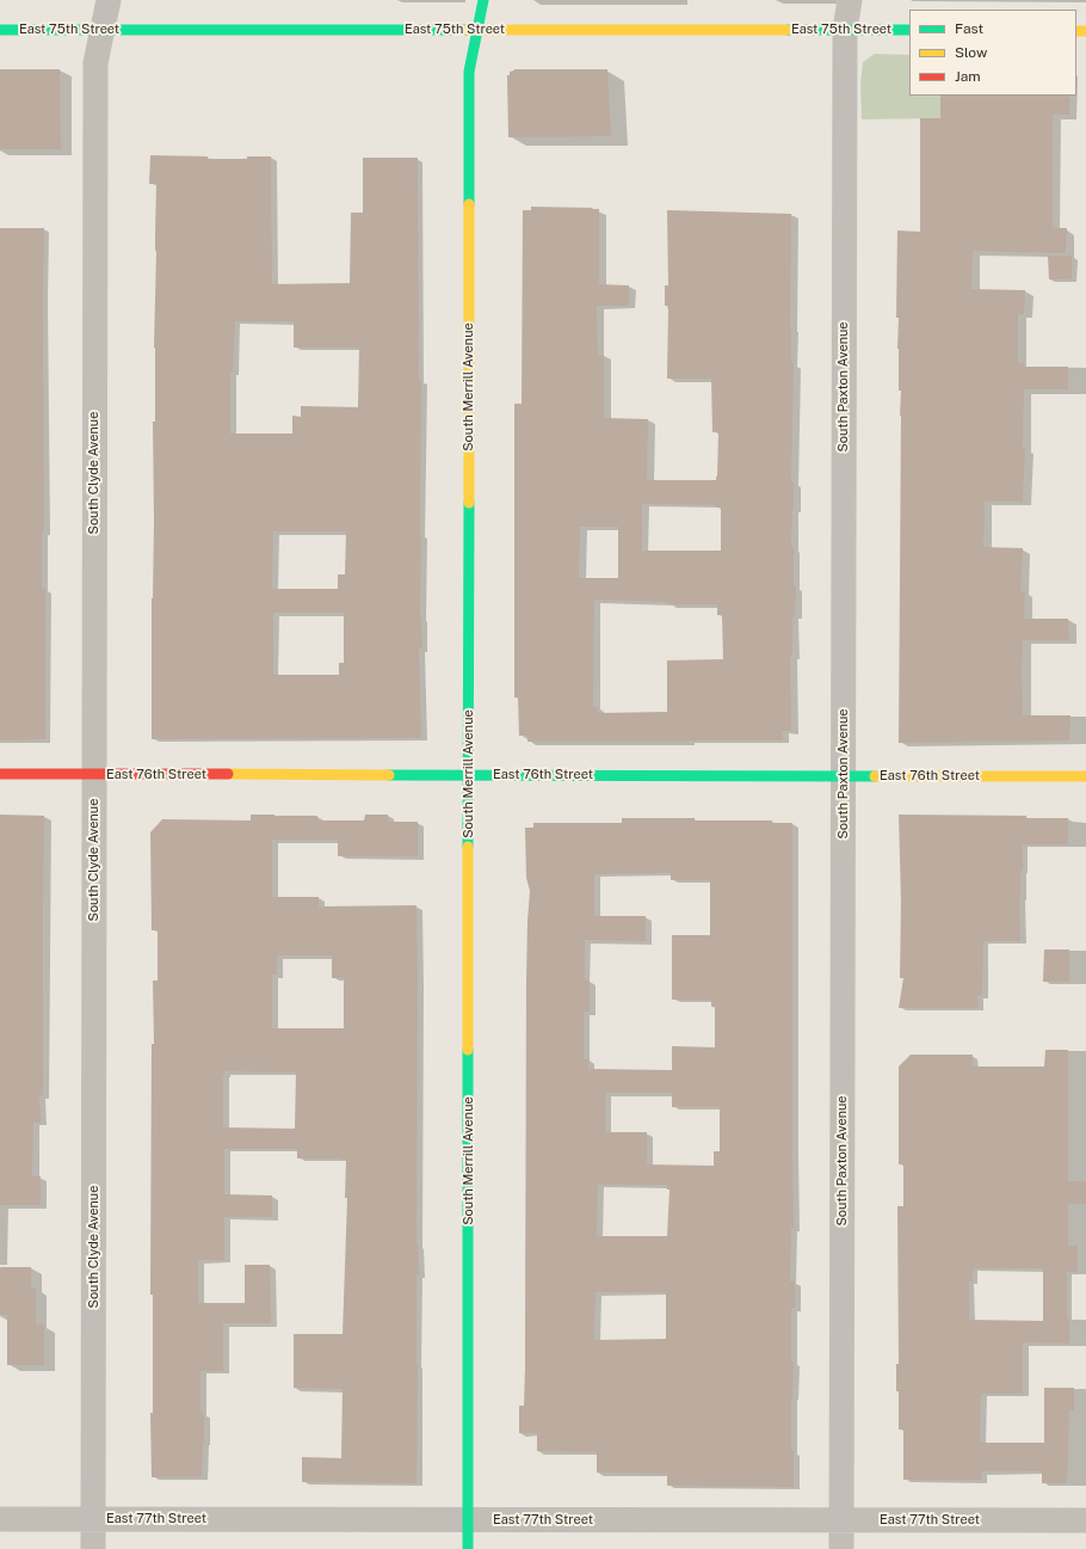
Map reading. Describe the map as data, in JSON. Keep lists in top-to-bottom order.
{
  "streets": {
    "street": [
      "East 75th Street",
      "South Merrill Avenue",
      "South Paxton Avenue",
      "South Clyde Avenue",
      "East 76th Street",
      "East 77th Street"
    ]
  },
  "crossings": [
    ["East 75th Street", "South Merrill Avenue"],
    ["East 75th Street", "South Paxton Avenue"],
    ["East 75th Street", "South Clyde Avenue"],
    ["South Merrill Avenue", "East 76th Street"],
    ["South Merrill Avenue", "East 77th Street"],
    ["South Paxton Avenue", "East 76th Street"],
    ["South Paxton Avenue", "East 77th Street"],
    ["South Clyde Avenue", "East 76th Street"],
    ["South Clyde Avenue", "East 77th Street"]
  ],
  "legend": ["Fast", "Slow", "Jam"]
}
